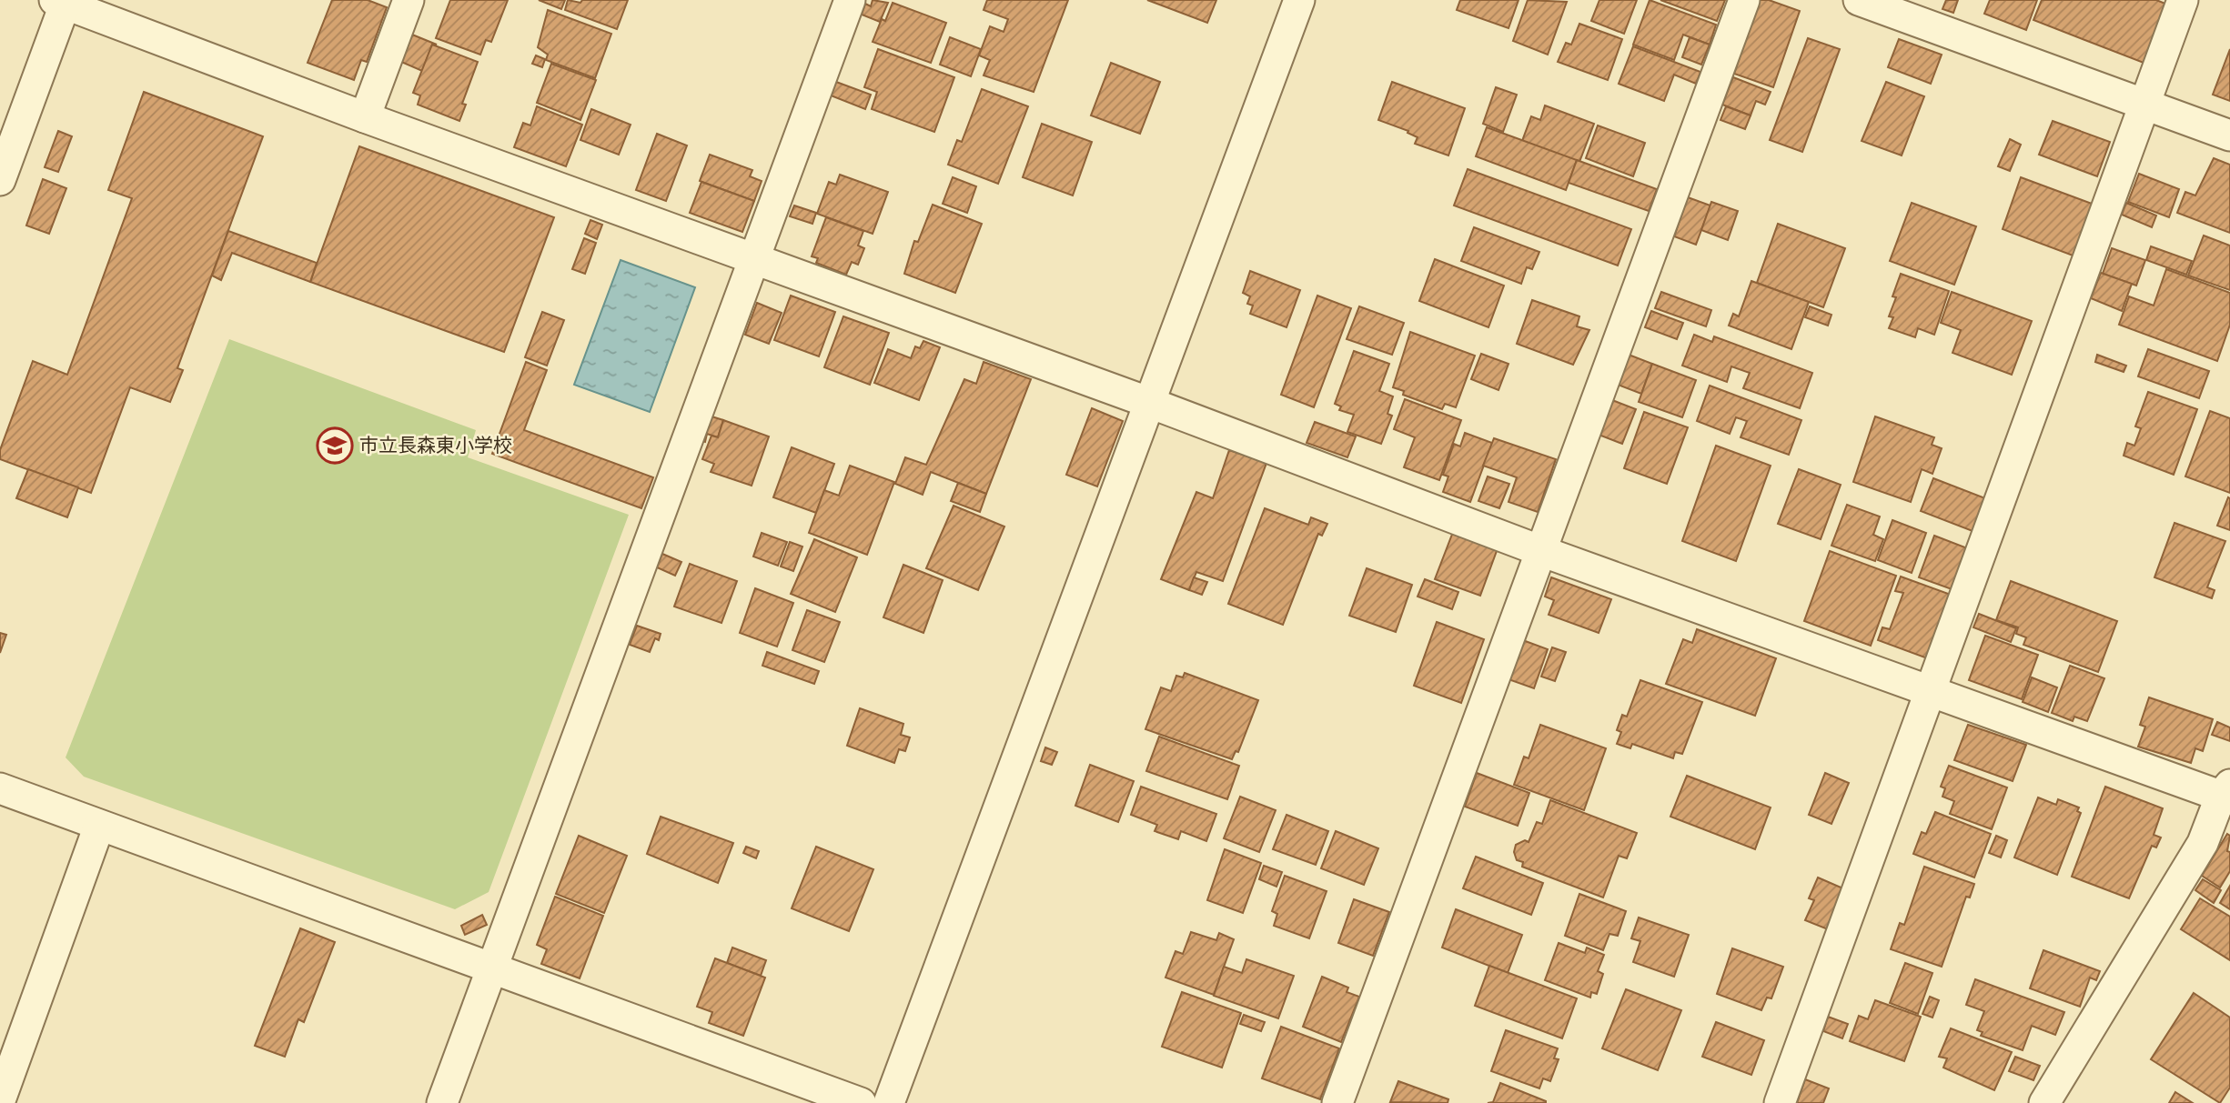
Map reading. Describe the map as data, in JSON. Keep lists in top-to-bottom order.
{
  "places": {
    "school or university": ["市立長森東小学校"]
  }
}
